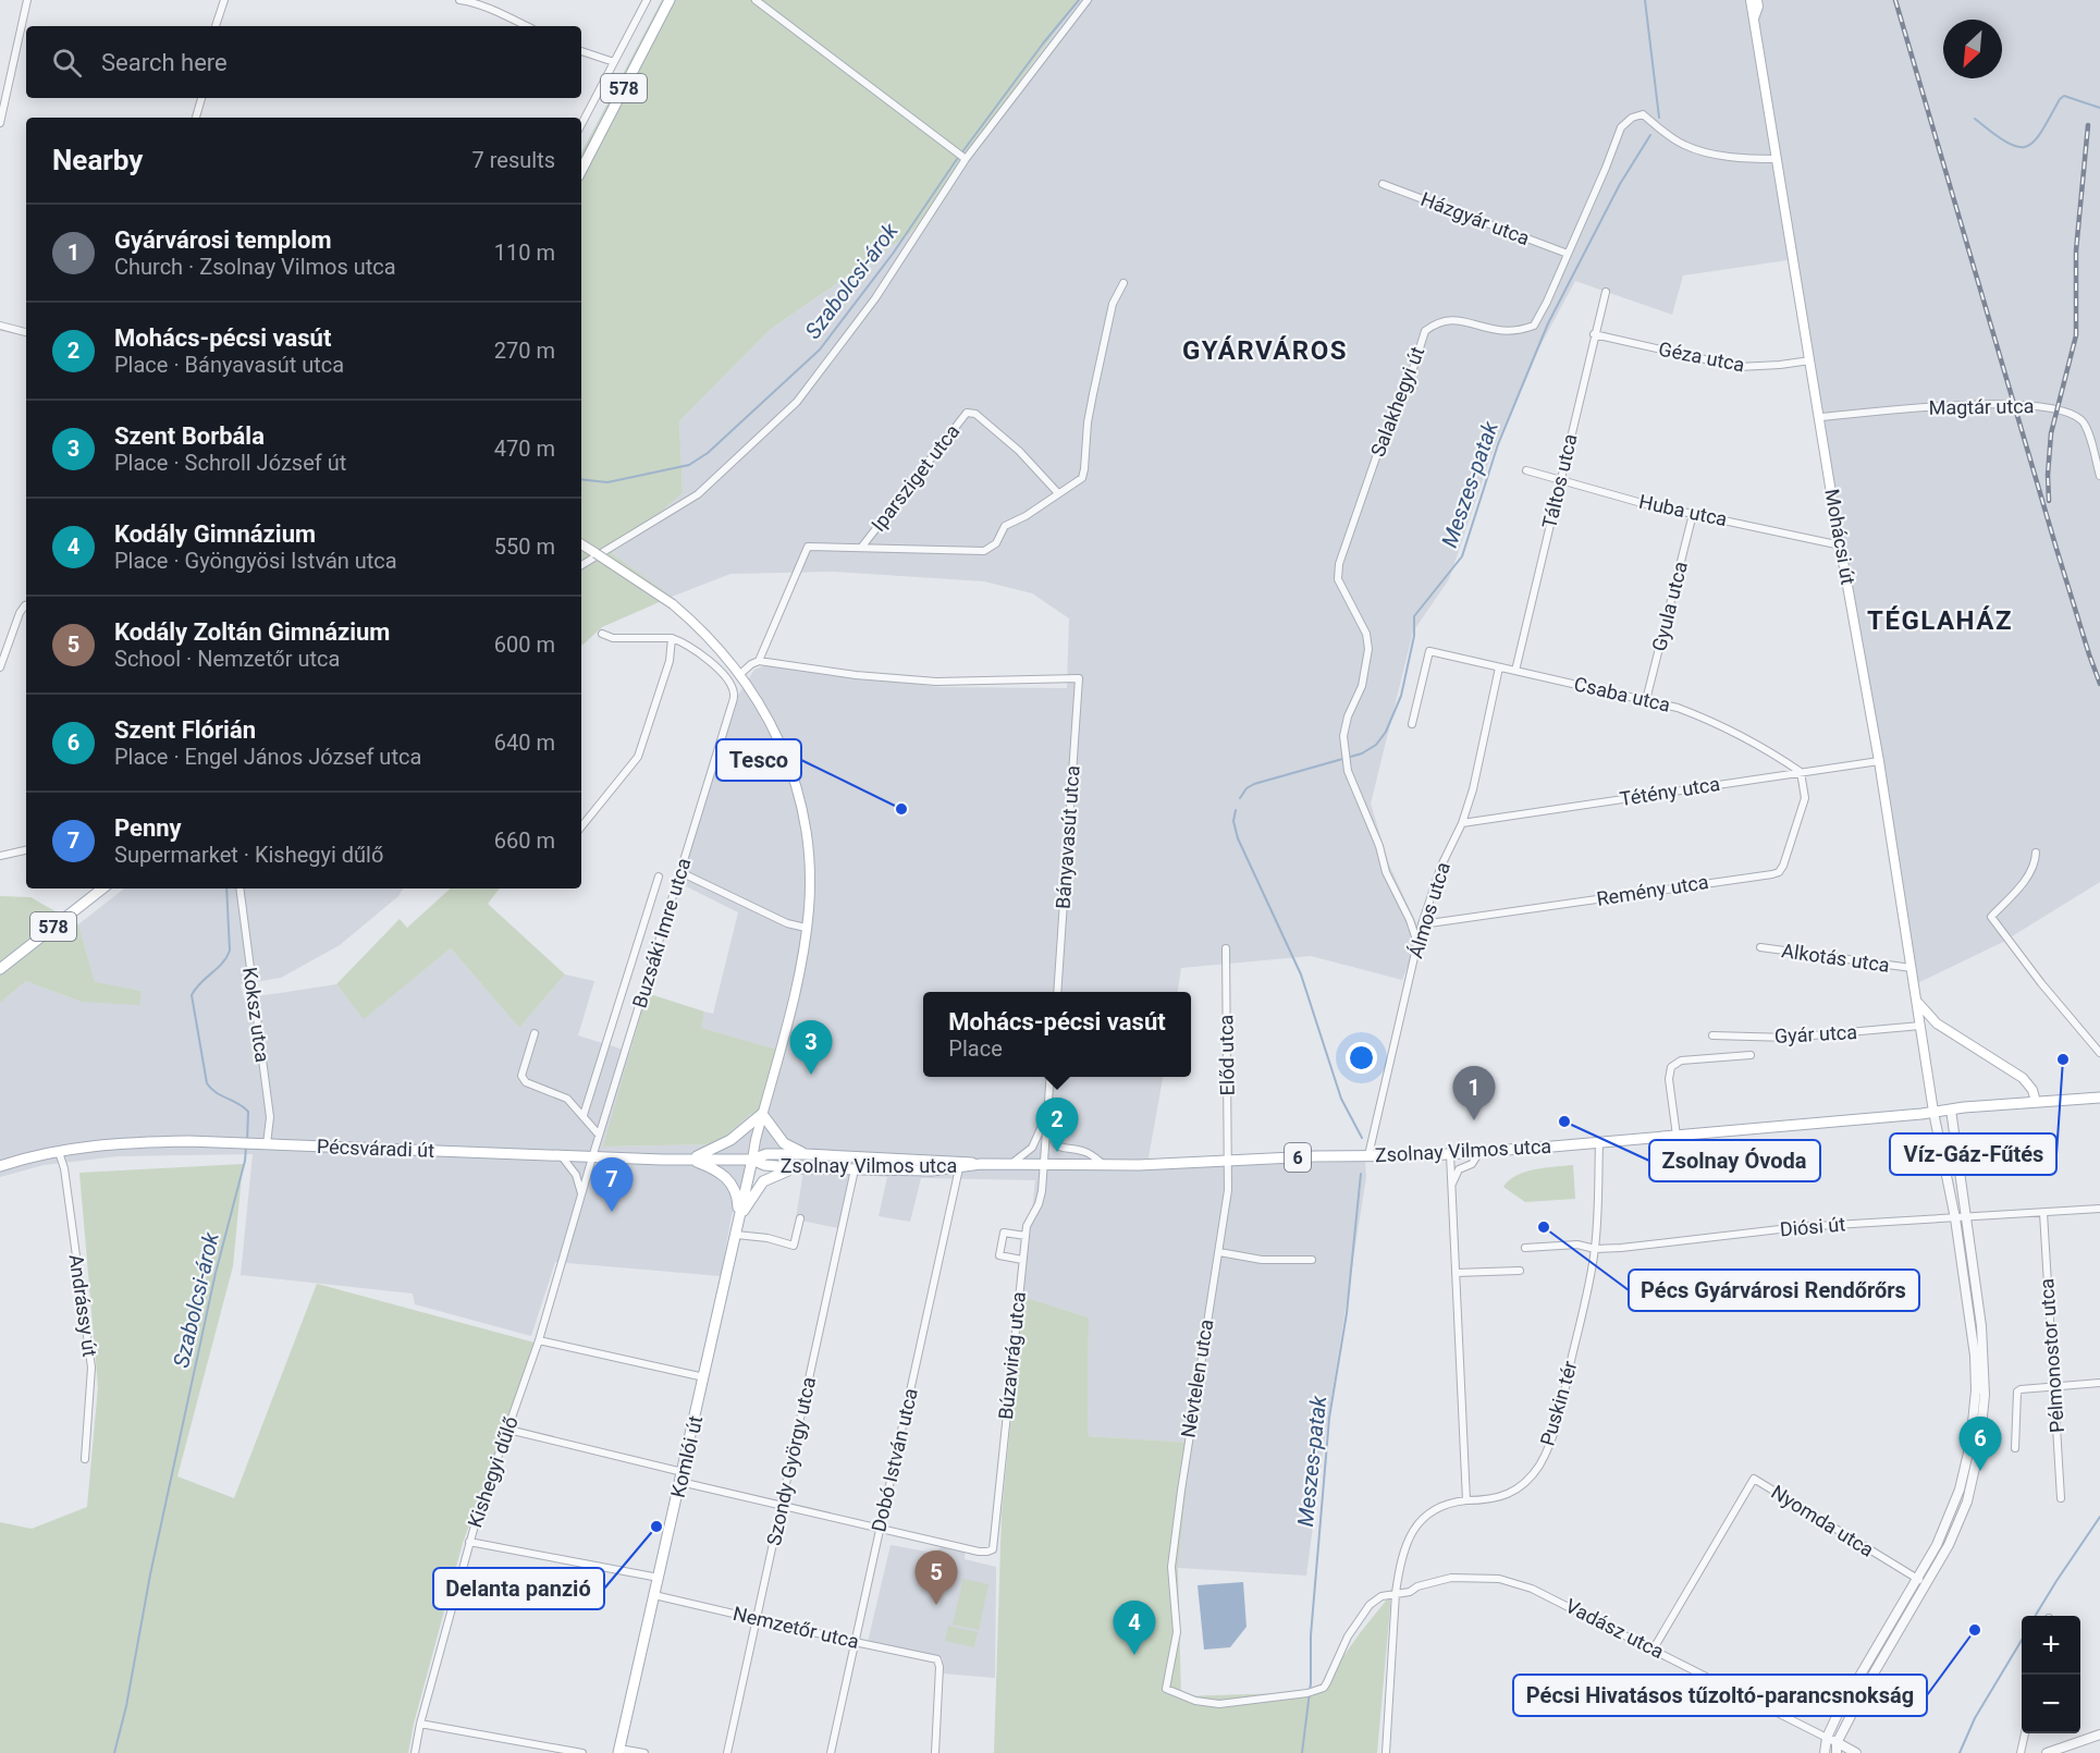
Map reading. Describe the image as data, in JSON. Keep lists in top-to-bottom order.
{
  "streets": {
    "main road": [
      "578",
      "Mohácsi út",
      "Pécsváradi út",
      "Zsolnay Vilmos utca",
      "6",
      "Komlói út"
    ],
    "street": [
      "Házgyár utca",
      "Géza utca",
      "Salakhegyi út",
      "Magtár utca",
      "Iparsziget utca",
      "Táltos utca",
      "Huba utca",
      "Gyula utca",
      "Csaba utca",
      "Tétény utca",
      "Bányavasút utca",
      "Remény utca",
      "Álmos utca",
      "Buzsáki Imre utca",
      "Alkotás utca",
      "Koksz utca",
      "Gyár utca",
      "Előd utca",
      "Diósi út",
      "Andrássy út",
      "Búzavirág utca",
      "Pélmonostor utca",
      "Névtelen utca",
      "Puskin tér",
      "Dobó István utca",
      "Szondy György utca",
      "Kishegyi dűlő",
      "Nyomda utca",
      "Nemzetőr utca",
      "Vadász utca"
    ]
  },
  "crossings": [
    ["Házgyár utca", "Salakhegyi út"],
    ["Géza utca", "Táltos utca"],
    ["Géza utca", "Mohácsi út"],
    ["Salakhegyi út", "Mohácsi út"],
    ["Salakhegyi út", "Álmos utca"],
    ["Magtár utca", "Mohácsi út"],
    ["Iparsziget utca", "Bányavasút utca"],
    ["Táltos utca", "Huba utca"],
    ["Táltos utca", "Csaba utca"],
    ["Huba utca", "Mohácsi út"],
    ["Huba utca", "Gyula utca"],
    ["Mohácsi út", "Tétény utca"],
    ["Mohácsi út", "Alkotás utca"],
    ["Mohácsi út", "Gyár utca"],
    ["Mohácsi út", "Zsolnay Vilmos utca"],
    ["Gyula utca", "Csaba utca"],
    ["Csaba utca", "Tétény utca"],
    ["Csaba utca", "Remény utca"],
    ["Csaba utca", "Álmos utca"],
    ["Tétény utca", "Remény utca"],
    ["Tétény utca", "Álmos utca"],
    ["Remény utca", "Álmos utca"],
    ["Álmos utca", "Zsolnay Vilmos utca"],
    ["Buzsáki Imre utca", "Pécsváradi út"],
    ["Buzsáki Imre utca", "Kishegyi dűlő"],
    ["Koksz utca", "Pécsváradi út"],
    ["Gyár utca", "Zsolnay Vilmos utca"],
    ["Előd utca", "Zsolnay Vilmos utca"],
    ["Előd utca", "Névtelen utca"],
    ["Pécsváradi út", "Zsolnay Vilmos utca"],
    ["Pécsváradi út", "Andrássy út"],
    ["Pécsváradi út", "Komlói út"],
    ["Pécsváradi út", "Kishegyi dűlő"],
    ["Zsolnay Vilmos utca", "Búzavirág utca"],
    ["Zsolnay Vilmos utca", "Névtelen utca"],
    ["Zsolnay Vilmos utca", "Puskin tér"],
    ["Zsolnay Vilmos utca", "Komlói út"],
    ["Zsolnay Vilmos utca", "Dobó István utca"],
    ["Zsolnay Vilmos utca", "Szondy György utca"],
    ["Diósi út", "Pélmonostor utca"],
    ["Diósi út", "Puskin tér"],
    ["Búzavirág utca", "Dobó István utca"],
    ["Névtelen utca", "Vadász utca"],
    ["Puskin tér", "Vadász utca"],
    ["Komlói út", "Nemzetőr utca"],
    ["Dobó István utca", "Nemzetőr utca"],
    ["Szondy György utca", "Nemzetőr utca"],
    ["Nyomda utca", "Vadász utca"]
  ],
  "districts": ["GYÁRVÁROS", "TÉGLAHÁZ"],
  "water": ["Szabolcsi-árok", "Meszes-patak"],
  "places": [
    "Tesco",
    "Víz-Gáz-Fűtés",
    "Zsolnay Óvoda",
    "Pécs Gyárvárosi Rendőrőrs",
    "Delanta panzió",
    "Pécsi Hivatásos tűzoltó-parancsnokság"
  ],
  "north": "bottom left",
  "page": {
    "search": "Search here",
    "heading": ["Nearby", "7 results"],
    "list": [
      {
        "mark": "1",
        "name": "Gyárvárosi templom",
        "note": "Church · Zsolnay Vilmos utca",
        "value": "110 m"
      },
      {
        "mark": "2",
        "name": "Mohács-pécsi vasút",
        "note": "Place · Bányavasút utca",
        "value": "270 m"
      },
      {
        "mark": "3",
        "name": "Szent Borbála",
        "note": "Place · Schroll József út",
        "value": "470 m"
      },
      {
        "mark": "4",
        "name": "Kodály Gimnázium",
        "note": "Place · Gyöngyösi István utca",
        "value": "550 m"
      },
      {
        "mark": "5",
        "name": "Kodály Zoltán Gimnázium",
        "note": "School · Nemzetőr utca",
        "value": "600 m"
      },
      {
        "mark": "6",
        "name": "Szent Flórián",
        "note": "Place · Engel János József utca",
        "value": "640 m"
      },
      {
        "mark": "7",
        "name": "Penny",
        "note": "Supermarket · Kishegyi dűlő",
        "value": "660 m"
      }
    ],
    "popup": ["Mohács-pécsi vasút", "Place"],
    "pins": [
      "3",
      "1",
      "2",
      "7",
      "6",
      "5",
      "4"
    ],
    "map_buttons": ["+", "−"]
  }
}
